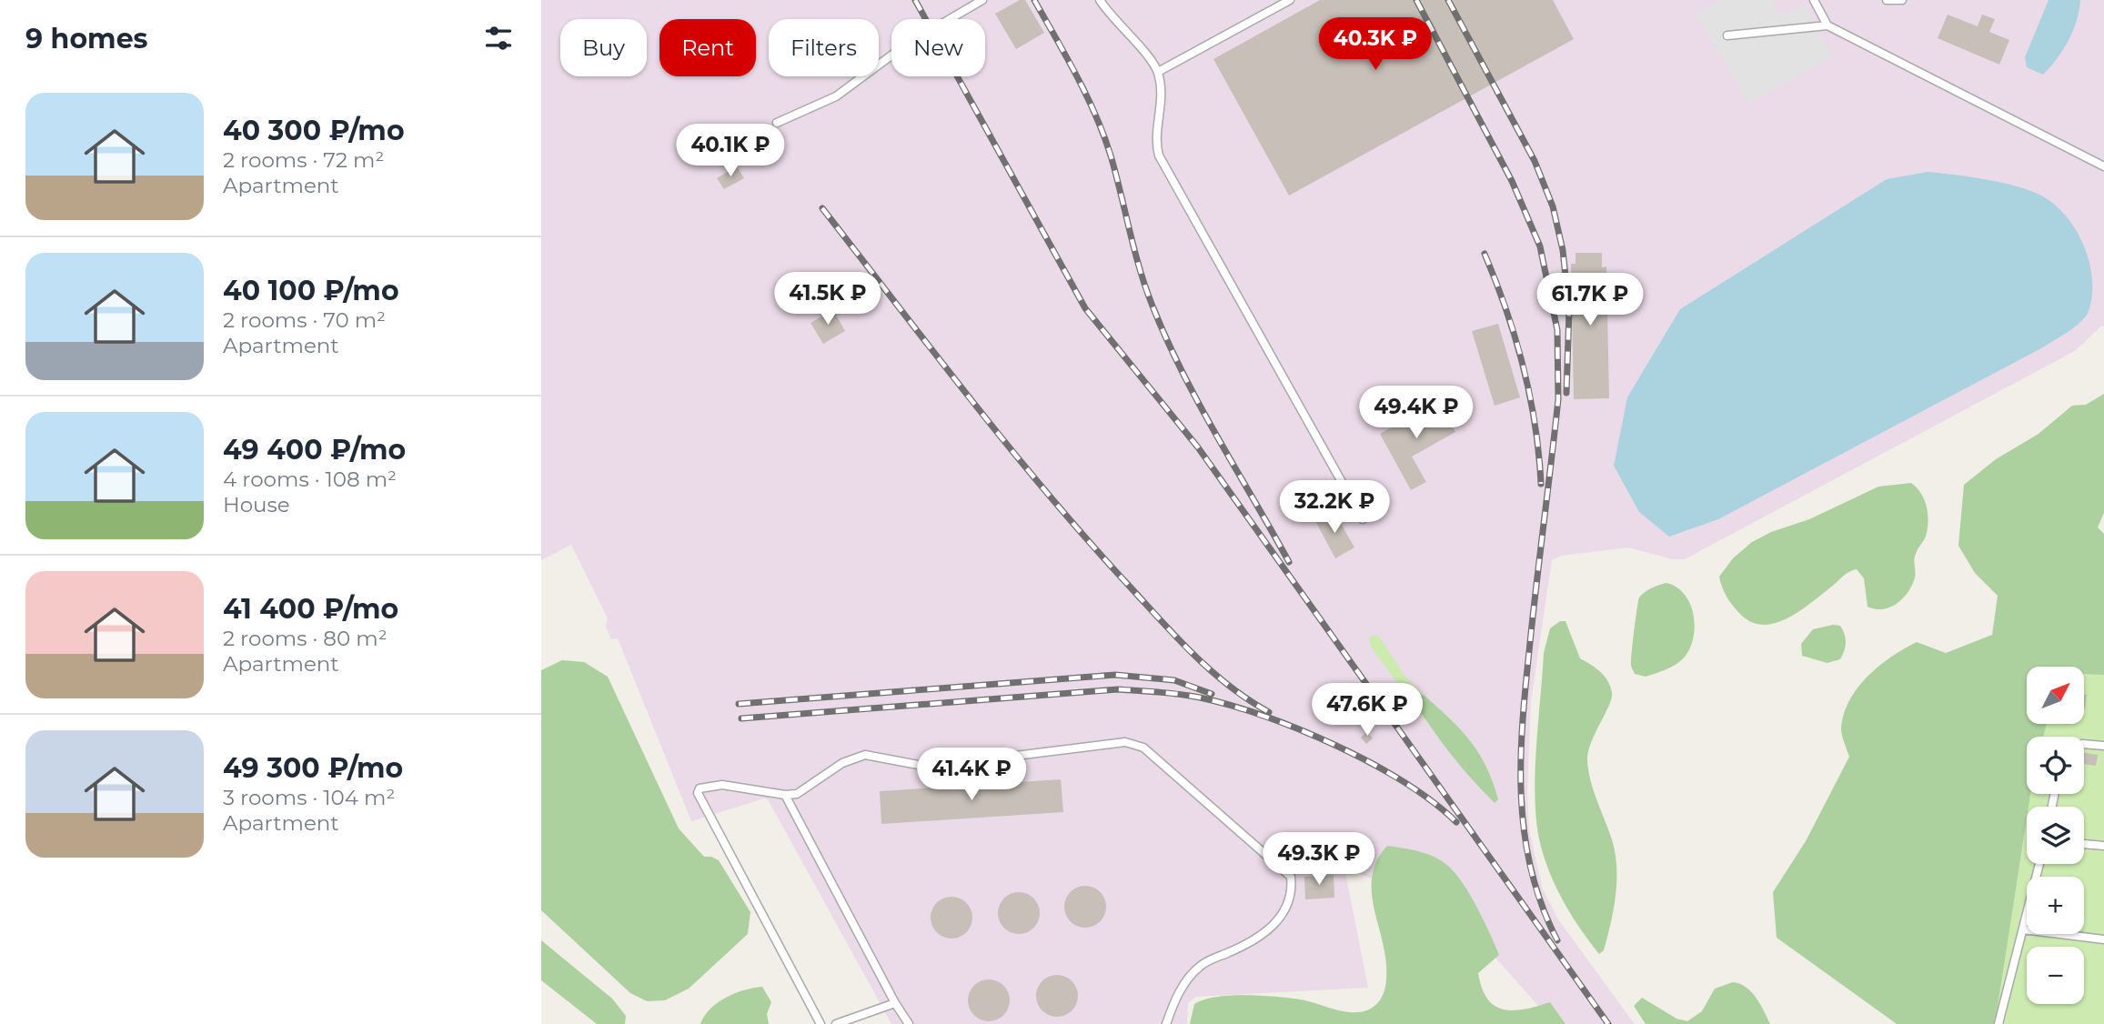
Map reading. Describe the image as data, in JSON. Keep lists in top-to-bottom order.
{
  "north": "top right",
  "page": {
    "heading": "9 homes",
    "price": [
      "40.3K ₽",
      "40.1K ₽",
      "41.5K ₽",
      "61.7K ₽",
      "49.4K ₽",
      "32.2K ₽",
      "47.6K ₽",
      "41.4K ₽",
      "49.3K ₽"
    ],
    "chip": [
      "Buy",
      "Rent",
      "Filters",
      "New"
    ],
    "list": [
      {
        "name": "40 300 ₽/mo",
        "note": "2 rooms · 72 m² · Apartment"
      },
      {
        "name": "40 100 ₽/mo",
        "note": "2 rooms · 70 m² · Apartment"
      },
      {
        "name": "49 400 ₽/mo",
        "note": "4 rooms · 108 m² · House"
      },
      {
        "name": "41 400 ₽/mo",
        "note": "2 rooms · 80 m² · Apartment"
      },
      {
        "name": "49 300 ₽/mo",
        "note": "3 rooms · 104 m² · Apartment"
      }
    ],
    "map_buttons": ["+", "−"]
  }
}
